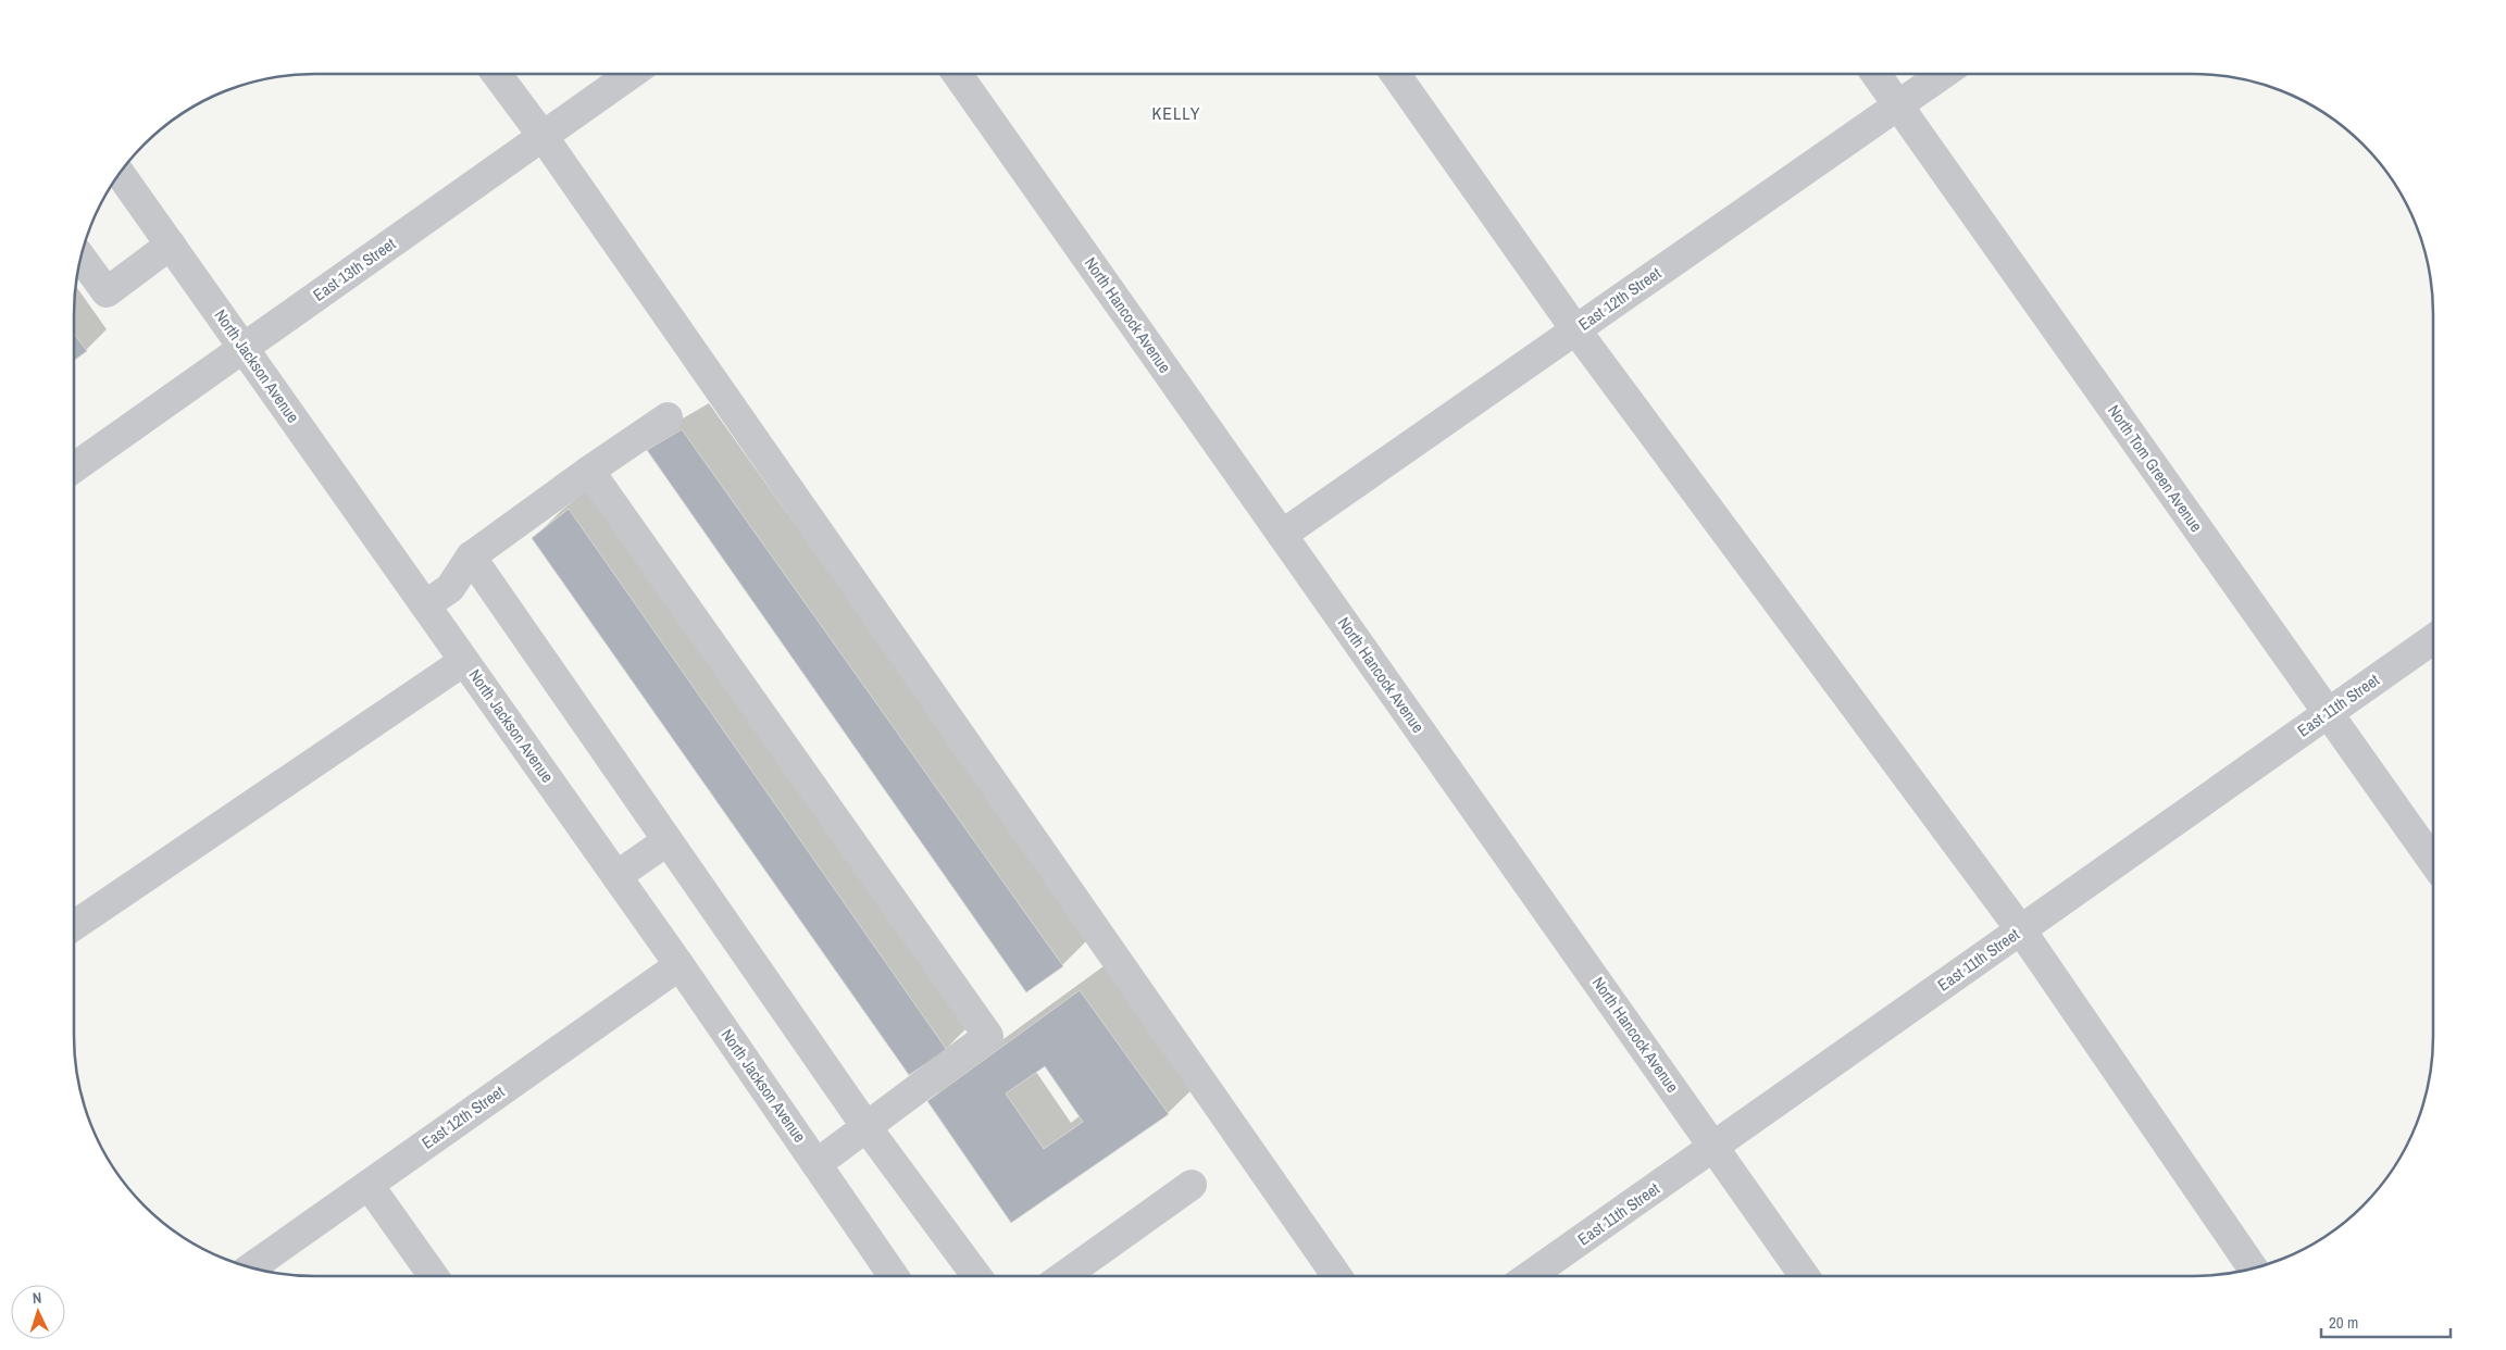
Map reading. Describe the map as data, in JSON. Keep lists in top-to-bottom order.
{
  "streets": {
    "street": [
      "East 13th Street",
      "East 12th Street",
      "North Hancock Avenue",
      "North Jackson Avenue",
      "North Tom Green Avenue",
      "East 11th Street"
    ]
  },
  "crossings": [
    ["East 13th Street", "North Jackson Avenue"],
    ["East 12th Street", "North Hancock Avenue"],
    ["East 12th Street", "North Jackson Avenue"],
    ["East 12th Street", "North Tom Green Avenue"],
    ["North Hancock Avenue", "East 11th Street"],
    ["North Tom Green Avenue", "East 11th Street"]
  ],
  "districts": ["KELLY"],
  "scale_bar": "20 m",
  "north": "top"
}
